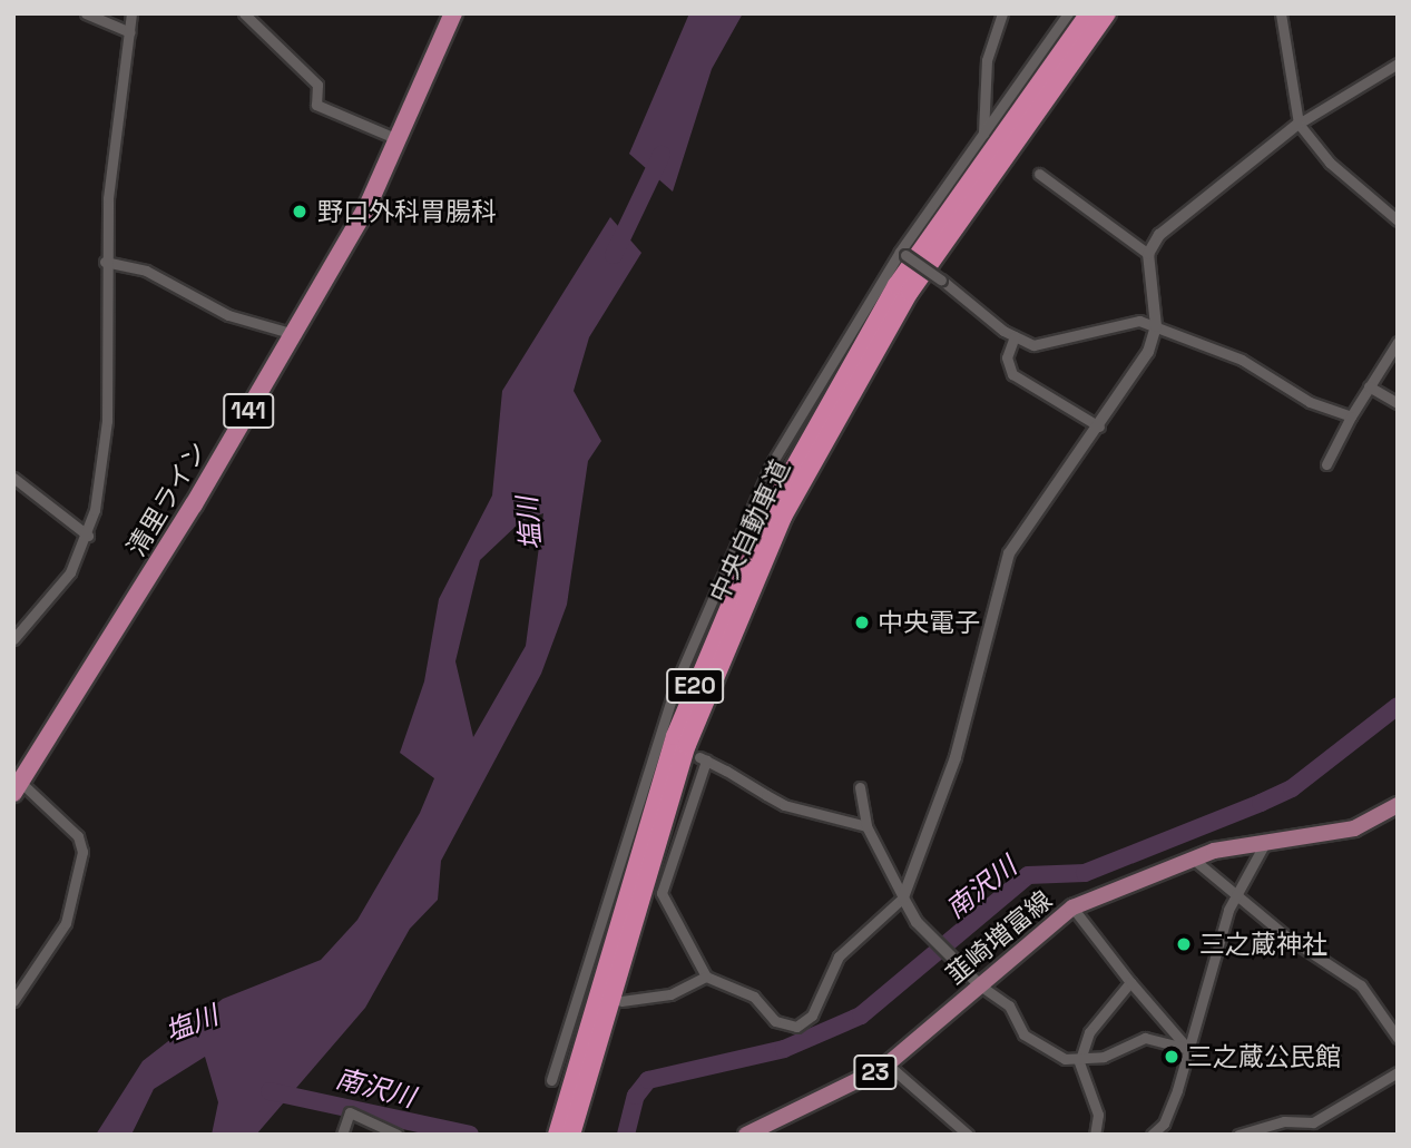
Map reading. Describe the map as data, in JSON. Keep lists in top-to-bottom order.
{
  "streets": {
    "highway": [
      "141",
      "清里ライン",
      "中央自動車道",
      "E20"
    ],
    "main road": ["韮崎増富線", "23"]
  },
  "water": ["塩川", "南沢川"],
  "places": [
    "野口外科胃腸科",
    "中央電子",
    "三之蔵神社",
    "三之蔵公民館"
  ]
}
